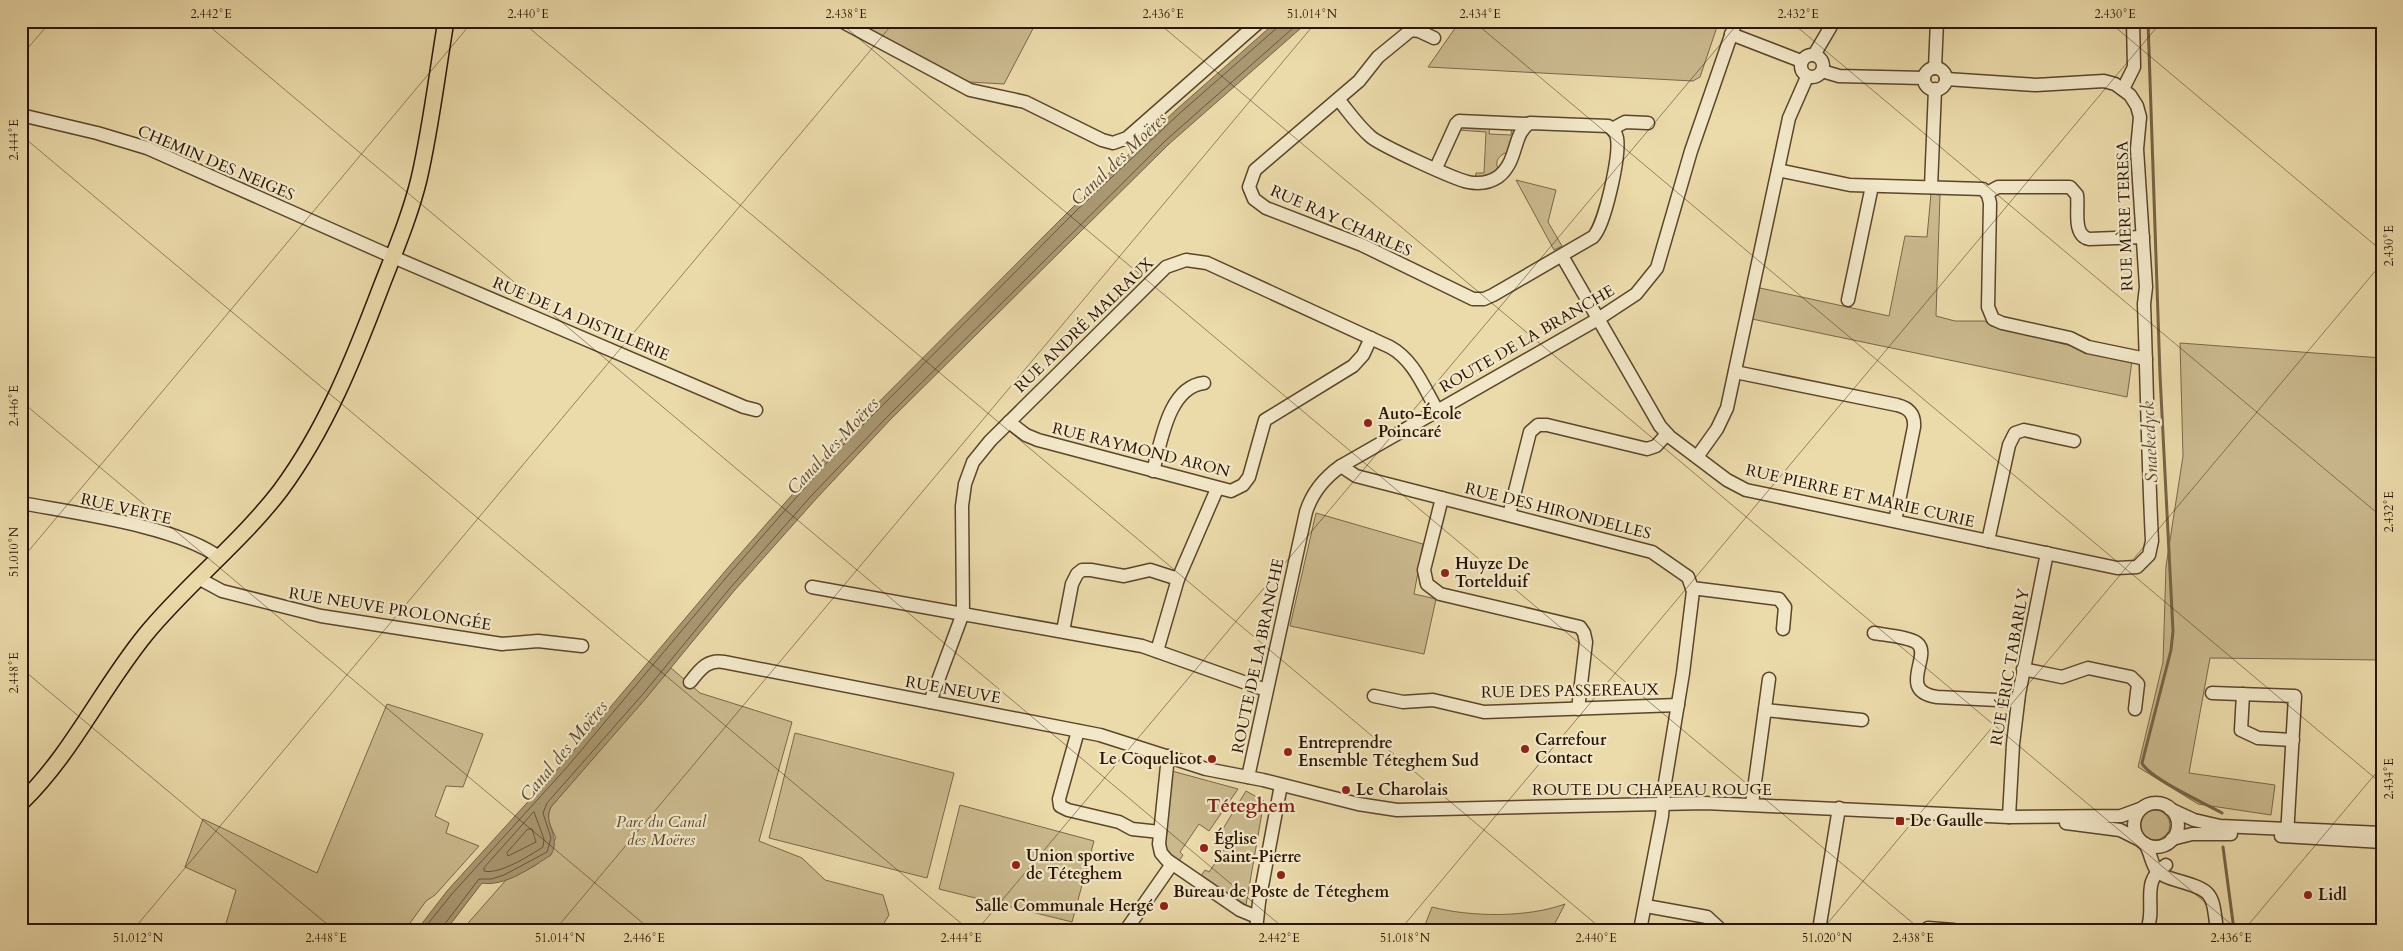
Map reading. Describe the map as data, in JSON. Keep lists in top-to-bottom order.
{
  "streets": {
    "street": [
      "CHEMIN DES NEIGES",
      "RUE MÈRE TERESA",
      "RUE RAY CHARLES",
      "RUE DE LA DISTILLERIE",
      "RUE ANDRÉ MALRAUX",
      "ROUTE DE LA BRANCHE",
      "RUE RAYMOND ARON",
      "RUE PIERRE ET MARIE CURIE",
      "RUE VERTE",
      "RUE DES HIRONDELLES",
      "RUE NEUVE PROLONGÉE",
      "RUE ÉRIC TABARLY",
      "RUE NEUVE",
      "RUE DES PASSEREAUX",
      "ROUTE DU CHAPEAU ROUGE"
    ]
  },
  "crossings": [
    ["CHEMIN DES NEIGES", "RUE DE LA DISTILLERIE"],
    ["RUE MÈRE TERESA", "RUE ÉRIC TABARLY"],
    ["RUE ANDRÉ MALRAUX", "ROUTE DE LA BRANCHE"],
    ["RUE ANDRÉ MALRAUX", "RUE RAYMOND ARON"],
    ["RUE ANDRÉ MALRAUX", "RUE NEUVE"],
    ["ROUTE DE LA BRANCHE", "RUE PIERRE ET MARIE CURIE"],
    ["ROUTE DE LA BRANCHE", "RUE DES HIRONDELLES"],
    ["ROUTE DE LA BRANCHE", "RUE NEUVE"],
    ["RUE ÉRIC TABARLY", "ROUTE DU CHAPEAU ROUGE"],
    ["RUE NEUVE", "ROUTE DU CHAPEAU ROUGE"]
  ],
  "districts": ["Téteghem"],
  "water": ["Canal des Moëres", "Snaekedyck"],
  "parks": ["Parc du Canal des Moëres"],
  "places": {
    "other": [
      "Auto-École Poincaré",
      "Huyze De Tortelduif",
      "Carrefour Contact",
      "Entreprendre Ensemble Téteghem Sud",
      "Le Coquelicot",
      "Le Charolais",
      "Église Saint-Pierre",
      "Union sportive de Téteghem",
      "Bureau de Poste de Téteghem",
      "Lidl",
      "Salle Communale Hergé"
    ],
    "transit": ["De Gaulle"]
  },
  "coordinates": [
    "2.442°E",
    "2.440°E",
    "2.438°E",
    "2.436°E",
    "51.014°N",
    "2.434°E",
    "2.432°E",
    "2.430°E",
    "2.444°E",
    "2.446°E",
    "51.010°N",
    "2.448°E",
    "51.012°N",
    "51.018°N",
    "51.020°N"
  ]
}
